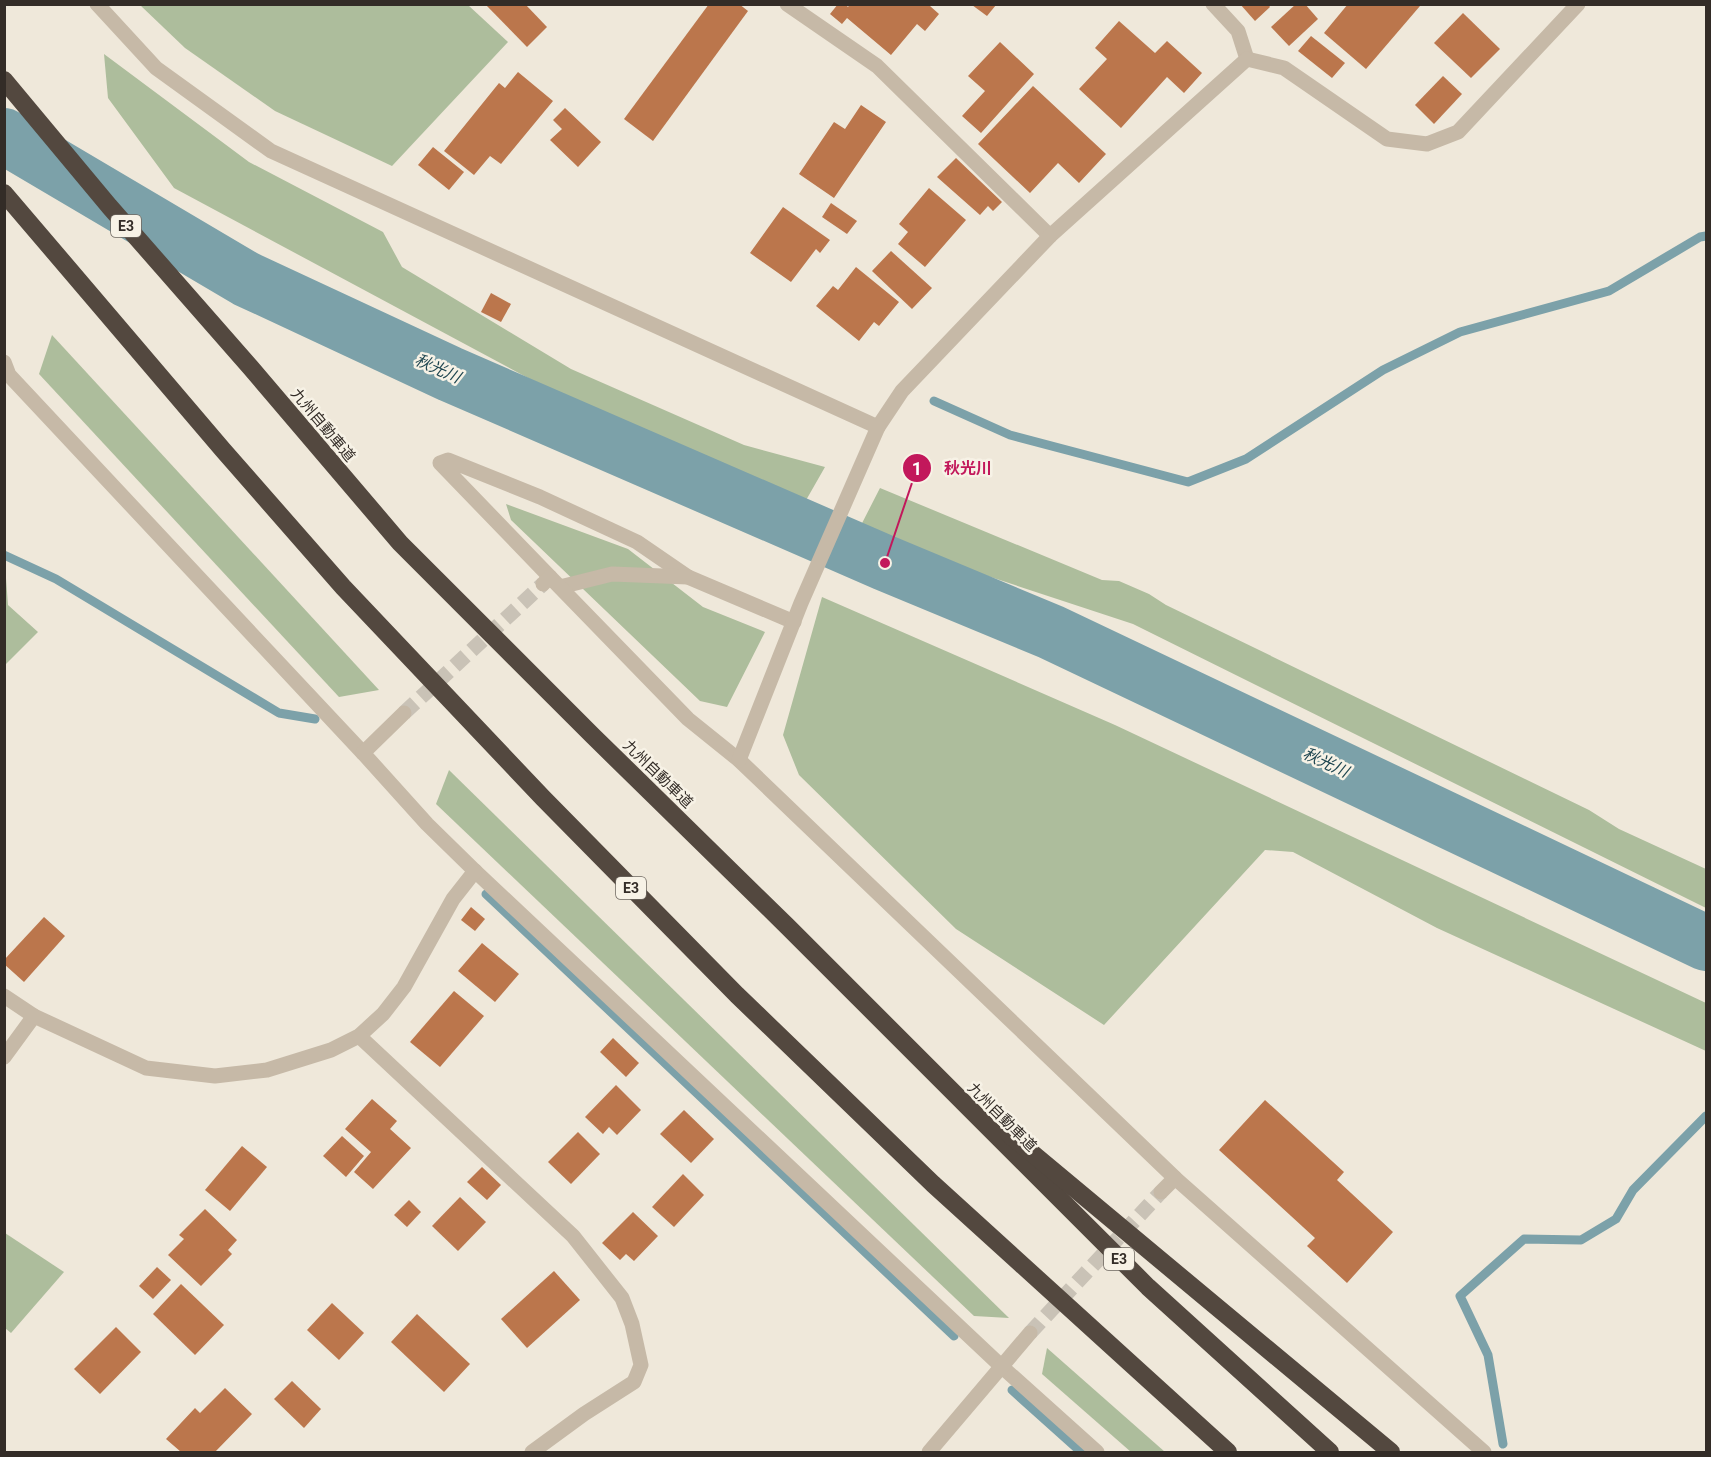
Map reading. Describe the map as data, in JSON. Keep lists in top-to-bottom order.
{
  "streets": {
    "highway": ["E3", "九州自動車道"]
  },
  "water": ["秋光川"],
  "places": ["秋光川"]
}
